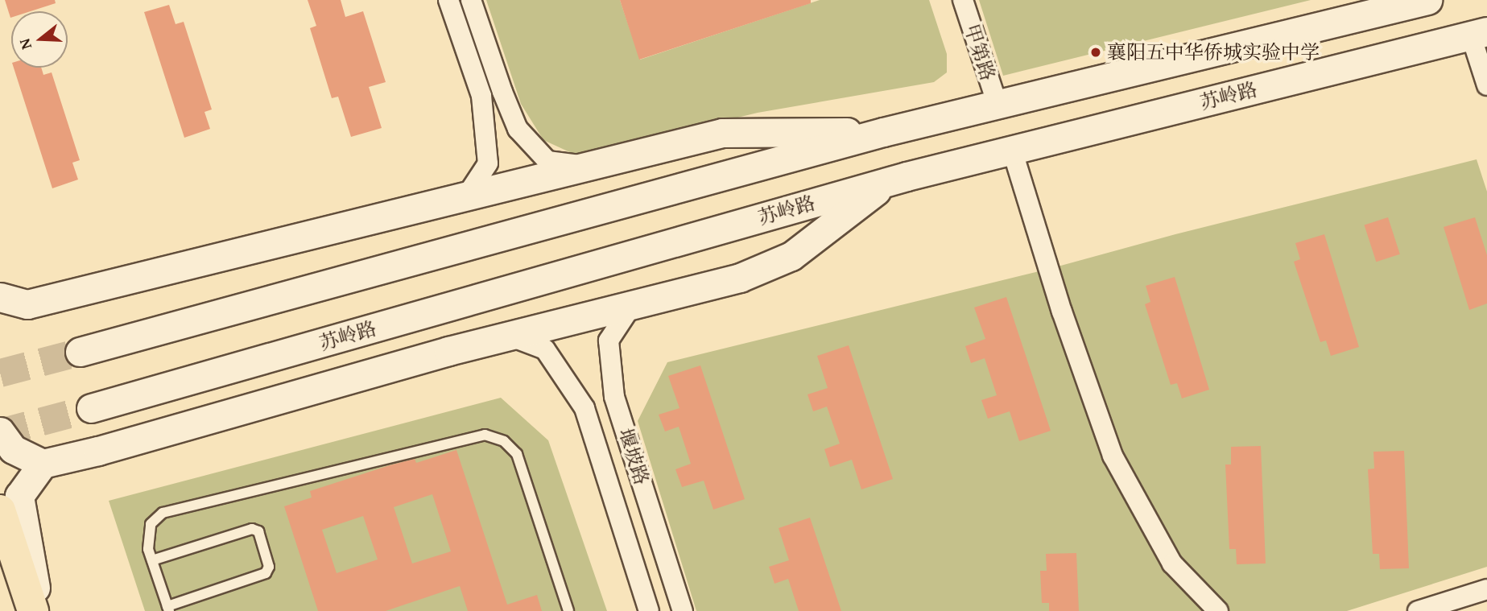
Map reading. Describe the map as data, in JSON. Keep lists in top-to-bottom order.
{
  "streets": {
    "main road": ["苏岭路"],
    "street": ["甲第路", "堰坡路"]
  },
  "places": ["襄阳五中华侨城实验中学"],
  "north": "left"
}
